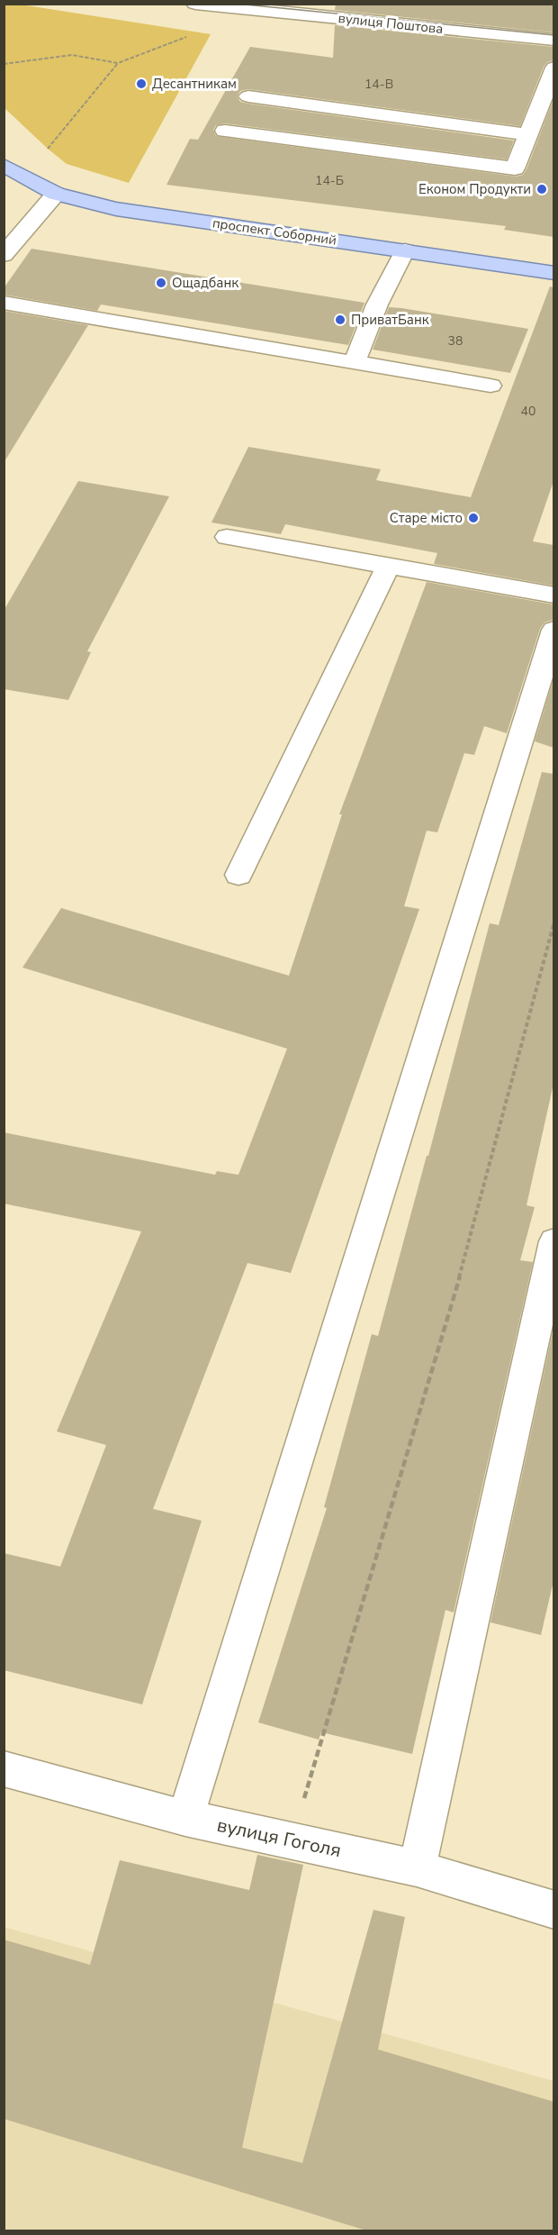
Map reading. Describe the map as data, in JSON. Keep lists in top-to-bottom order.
{
  "streets": {
    "main road": ["проспект Соборний"],
    "street": ["вулиця Поштова", "вулиця Гоголя"]
  },
  "places": [
    "Десантникам",
    "Економ Продукти",
    "Ощадбанк",
    "ПриватБанк",
    "Старе мiсто"
  ],
  "house_numbers": [
    "14-В",
    "14-Б",
    "38",
    "40"
  ]
}
